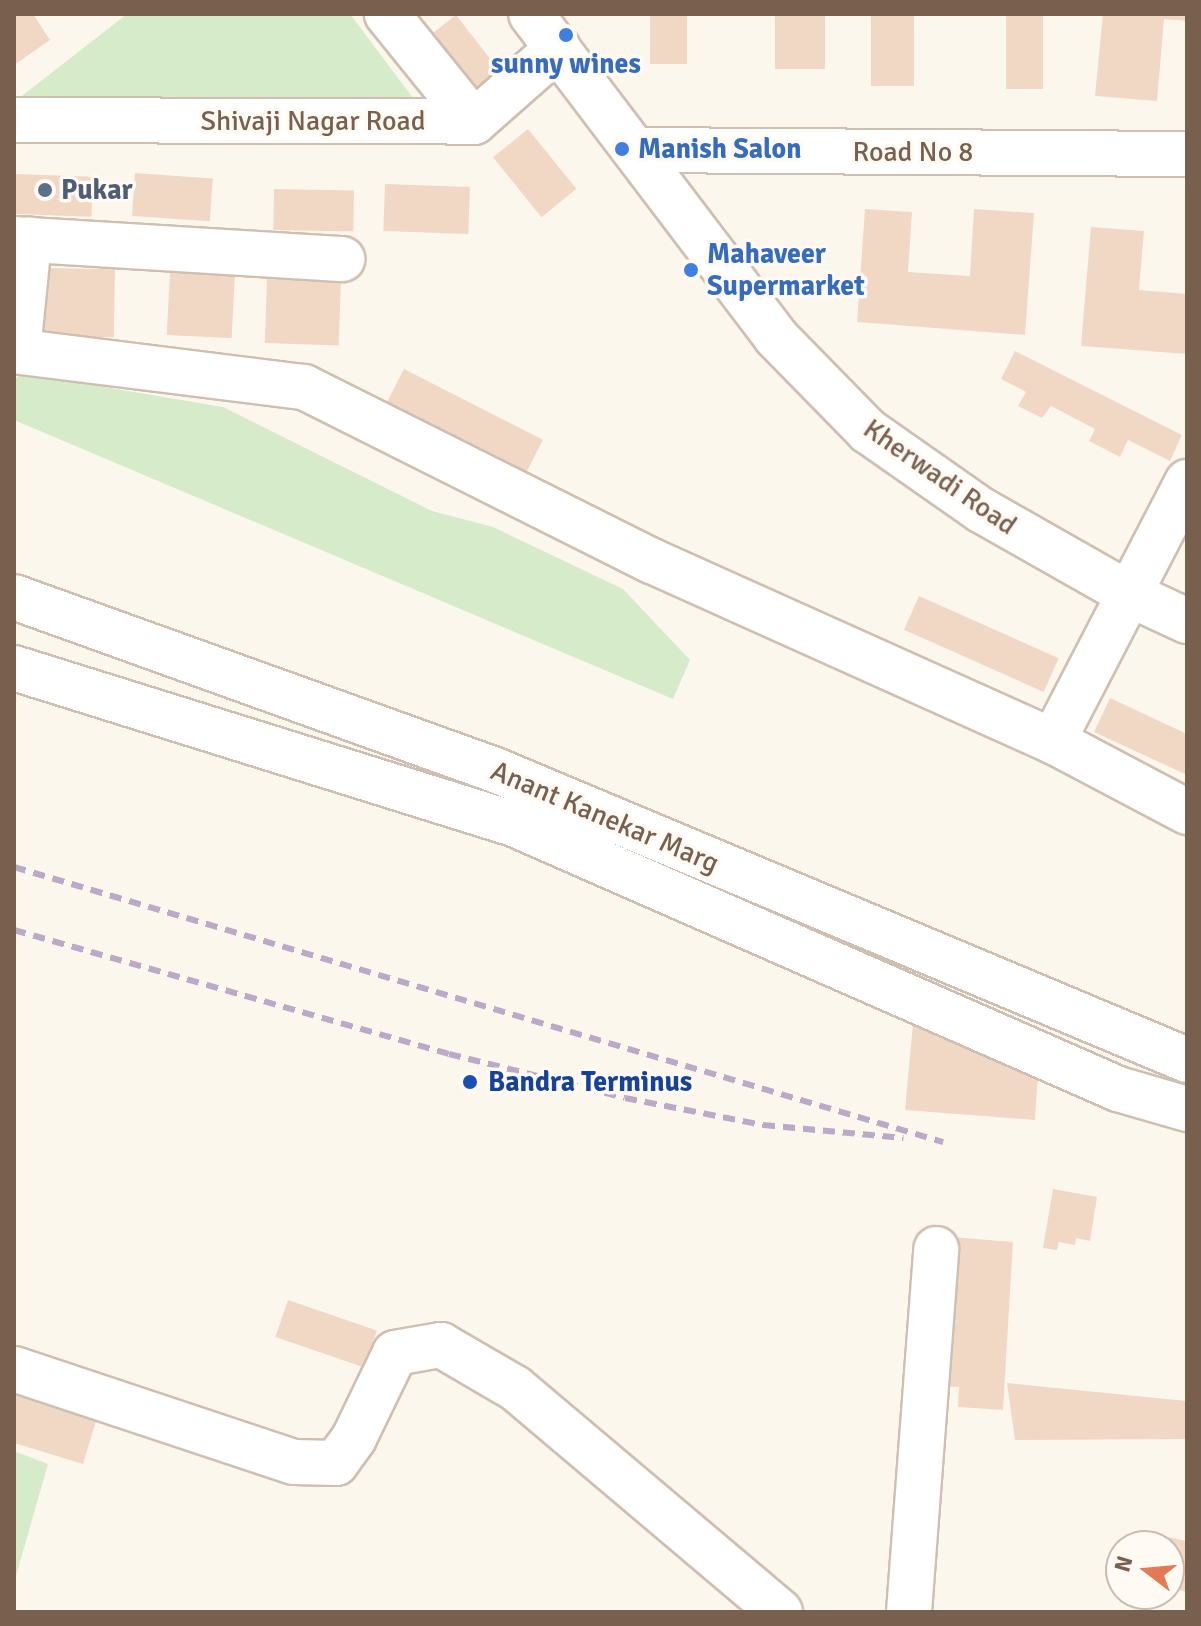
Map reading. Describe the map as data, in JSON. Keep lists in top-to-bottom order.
{
  "streets": {
    "street": [
      "Shivaji Nagar Road",
      "Road No 8",
      "Kherwadi Road",
      "Anant Kanekar Marg"
    ]
  },
  "crossings": [
    ["Road No 8", "Kherwadi Road"]
  ],
  "places": [
    "sunny wines",
    "Manish Salon",
    "Pukar",
    "Mahaveer Supermarket",
    "Bandra Terminus"
  ],
  "north": "left"
}
